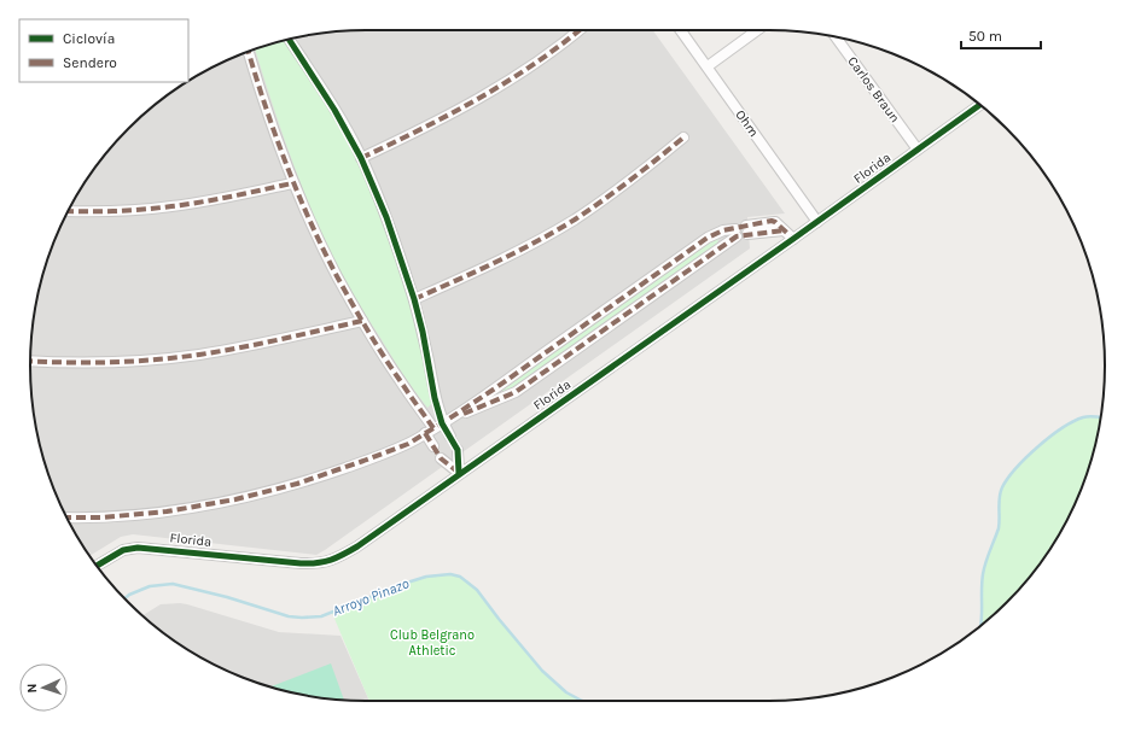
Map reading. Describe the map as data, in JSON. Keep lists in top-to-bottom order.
{
  "streets": {
    "street": ["Carlos Braun", "Ohm", "Florida"]
  },
  "crossings": [
    ["Carlos Braun", "Florida"],
    ["Ohm", "Florida"]
  ],
  "water": ["Arroyo Pinazo"],
  "parks": ["Club Belgrano Athletic"],
  "legend": ["Ciclovía", "Sendero"],
  "scale_bar": "50 m",
  "north": "left"
}
